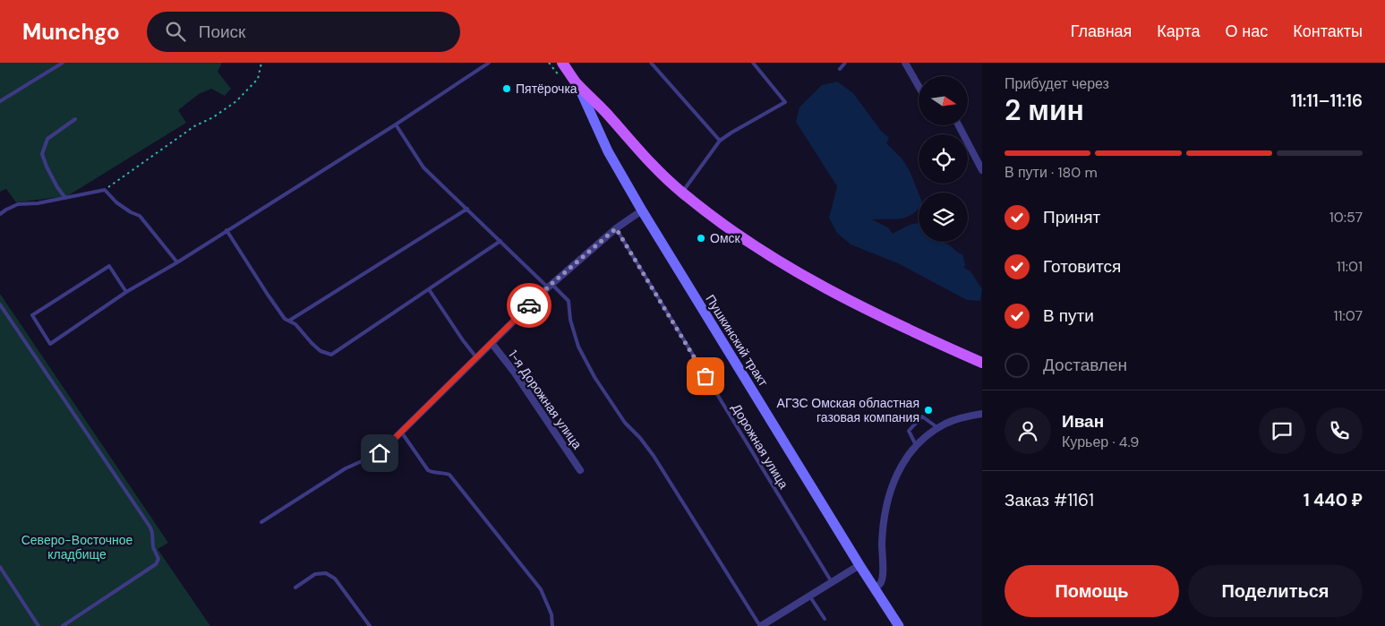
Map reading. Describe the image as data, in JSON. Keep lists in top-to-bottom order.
{
  "streets": {
    "main road": ["Пушкинский тракт"],
    "street": ["1-я Дорожная улица"],
    "lane": ["Дорожная улица"]
  },
  "parks": ["Северо-Восточное кладбище"],
  "places": ["Пятёрочка", "Омск", "АГЗС Омская областная газовая компания"],
  "north": "right",
  "page": {
    "header": "Munchgo",
    "search": "Поиск",
    "nav": [
      "Главная",
      "Карта",
      "О нас",
      "Контакты"
    ],
    "heading": ["2 мин", "Прибудет через", "11:11–11:16"],
    "panel": [
      "Иван",
      "Курьер · 4.9",
      "Заказ #1161",
      "1 440 ₽"
    ],
    "bar": "В пути · 180 m",
    "list": [
      ["Принят", "10:57"],
      ["Готовится", "11:01"],
      ["В пути", "11:07"],
      "Доставлен"
    ],
    "buttons": ["Помощь", "Поделиться"]
  }
}
